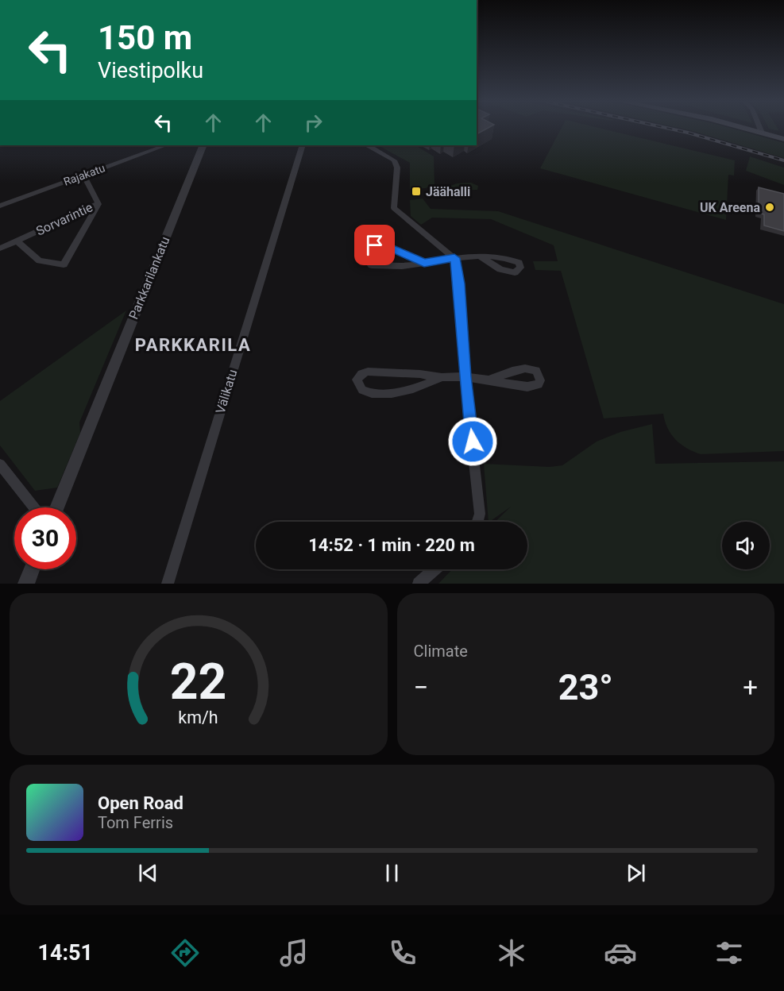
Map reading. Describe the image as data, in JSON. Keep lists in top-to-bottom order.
{
  "streets": {
    "street": [
      "Rajakatu",
      "Sorvarintie",
      "Parkkarilankatu",
      "Välikatu"
    ]
  },
  "crossings": [
    ["Rajakatu", "Sorvarintie"]
  ],
  "districts": ["PARKKARILA"],
  "places": {
    "transit": ["Jäähalli"],
    "other": ["UK Areena"]
  },
  "page": {
    "turn": ["150 m", "Viestipolku"],
    "limit": "30",
    "trip": "14:52 · 1 min · 220 m",
    "tile": "Climate",
    "heat": ["−", "23°", "+"],
    "song": ["Open Road", "Tom Ferris"],
    "tabs": "14:51",
    "gauge": ["22", "km/h"]
  }
}
